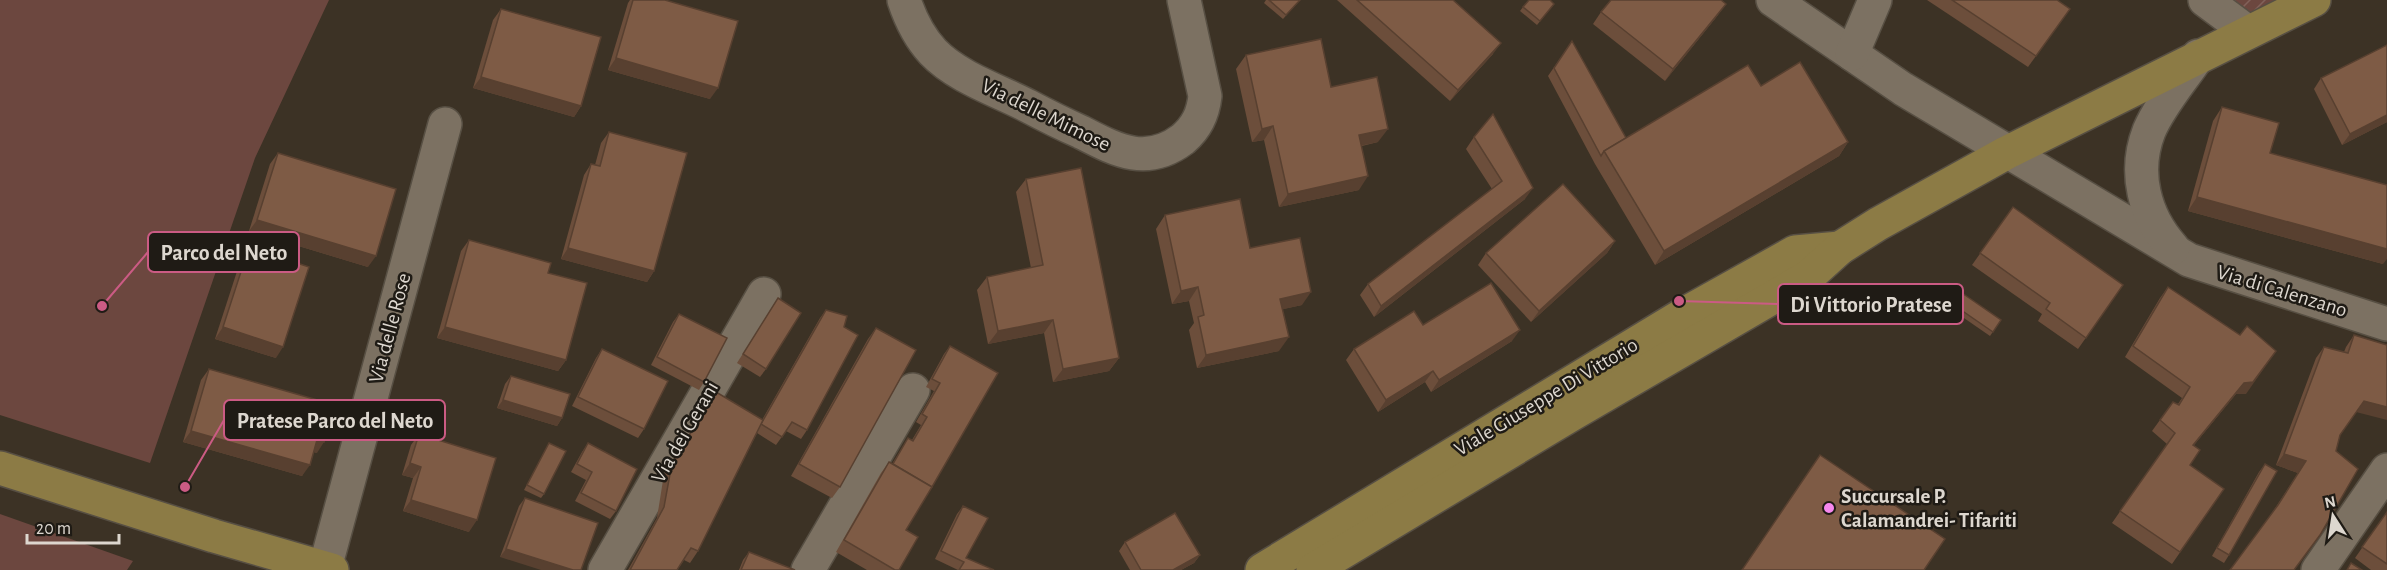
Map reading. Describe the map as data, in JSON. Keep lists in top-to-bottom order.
{
  "streets": {
    "main road": ["Viale Giuseppe Di Vittorio"],
    "street": [
      "Via delle Mimose",
      "Via di Calenzano",
      "Via delle Rose",
      "Via dei Gerani"
    ]
  },
  "crossings": [
    ["Via di Calenzano", "Viale Giuseppe Di Vittorio"]
  ],
  "places": [
    "Di Vittorio Pratese",
    "Parco del Neto",
    "Pratese Parco del Neto",
    "Succursale P. Calamandrei- Tifariti"
  ],
  "scale_bar": "20 m",
  "north": "top"
}
